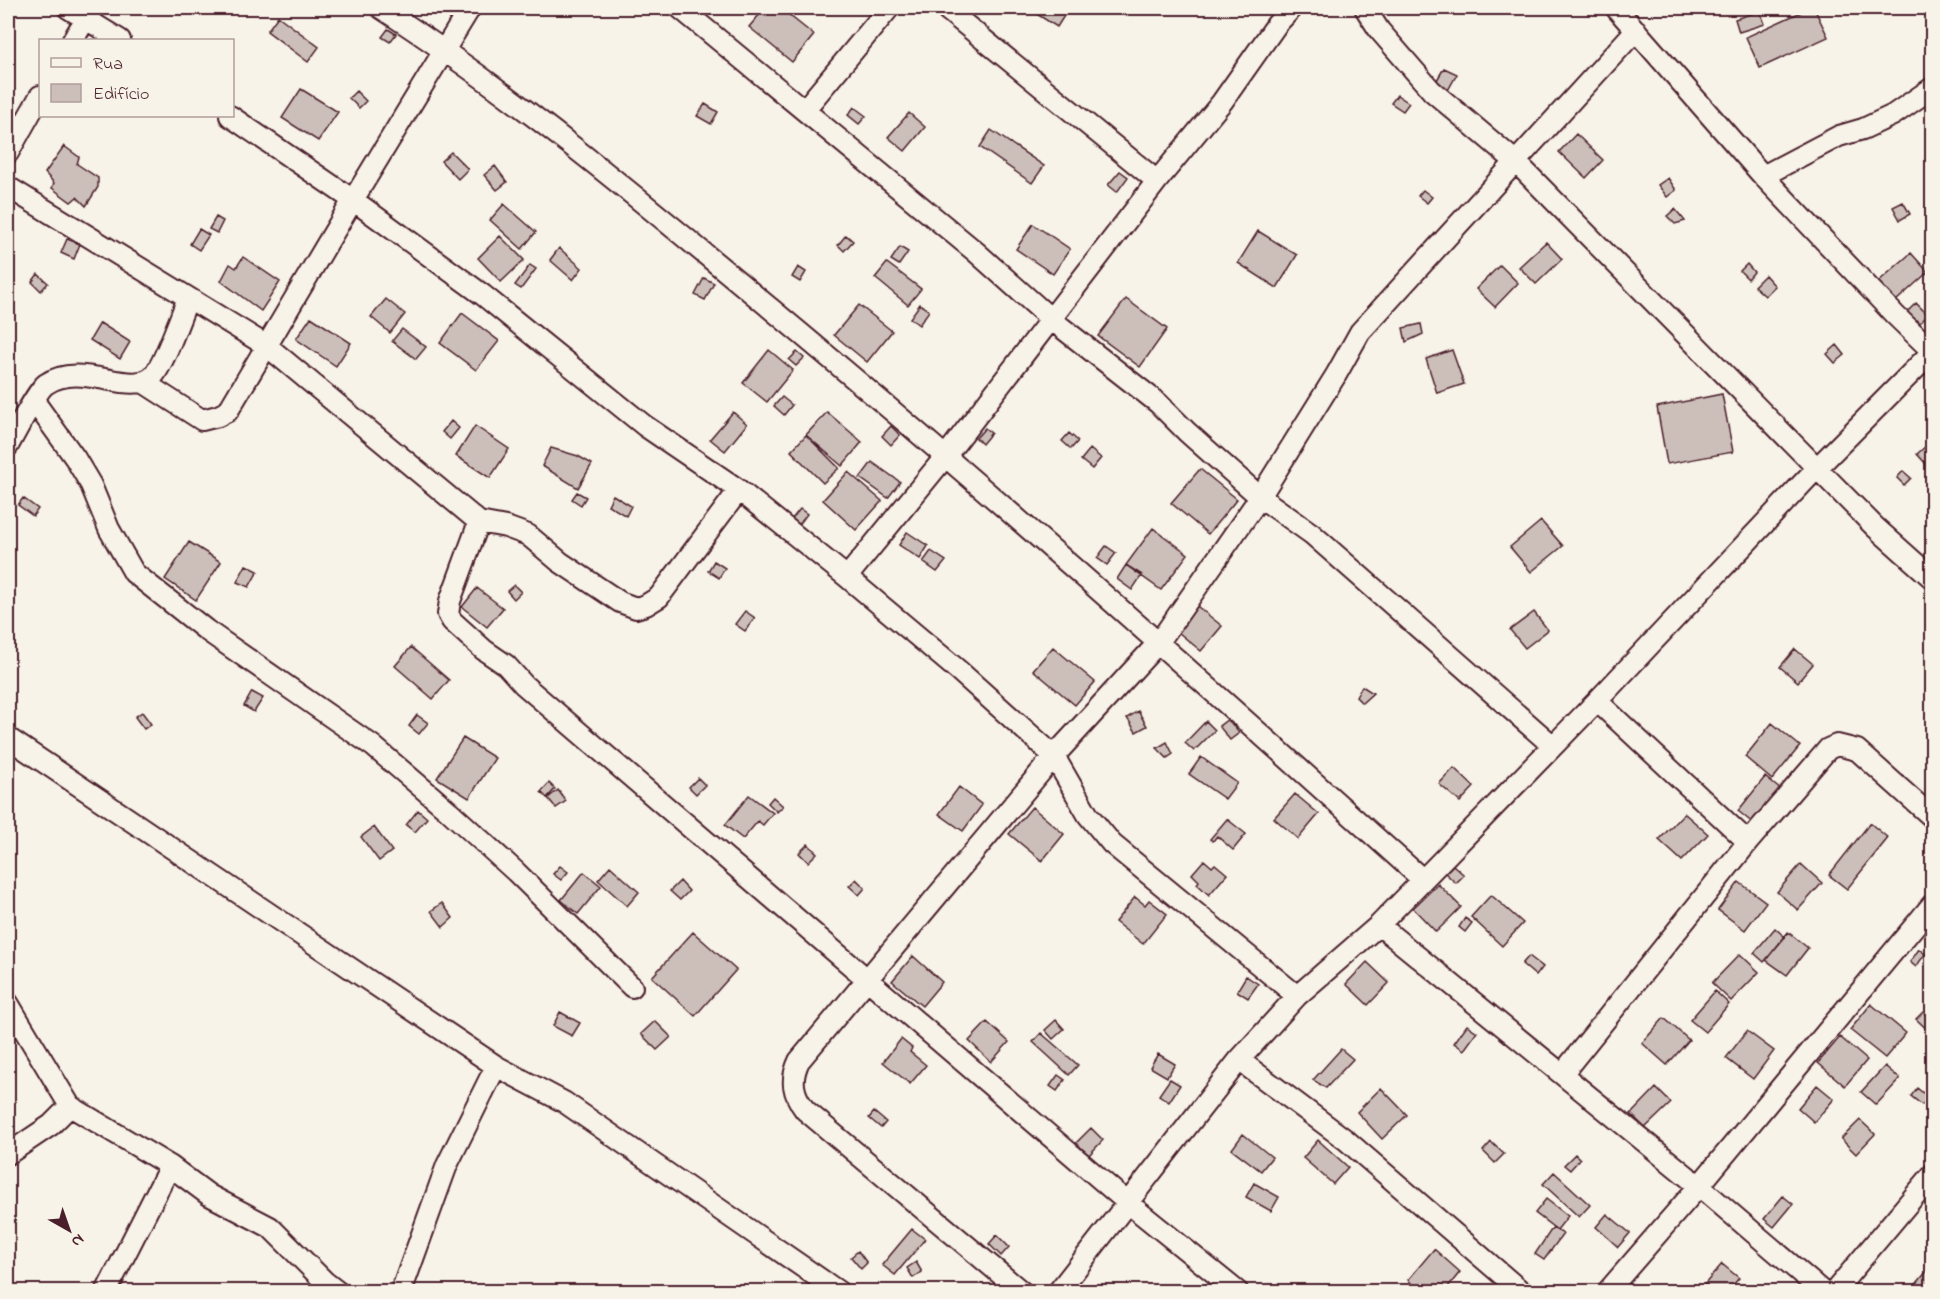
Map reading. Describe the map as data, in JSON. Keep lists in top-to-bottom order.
{
  "legend": ["Rua", "Edifício"],
  "north": "bottom right"
}
